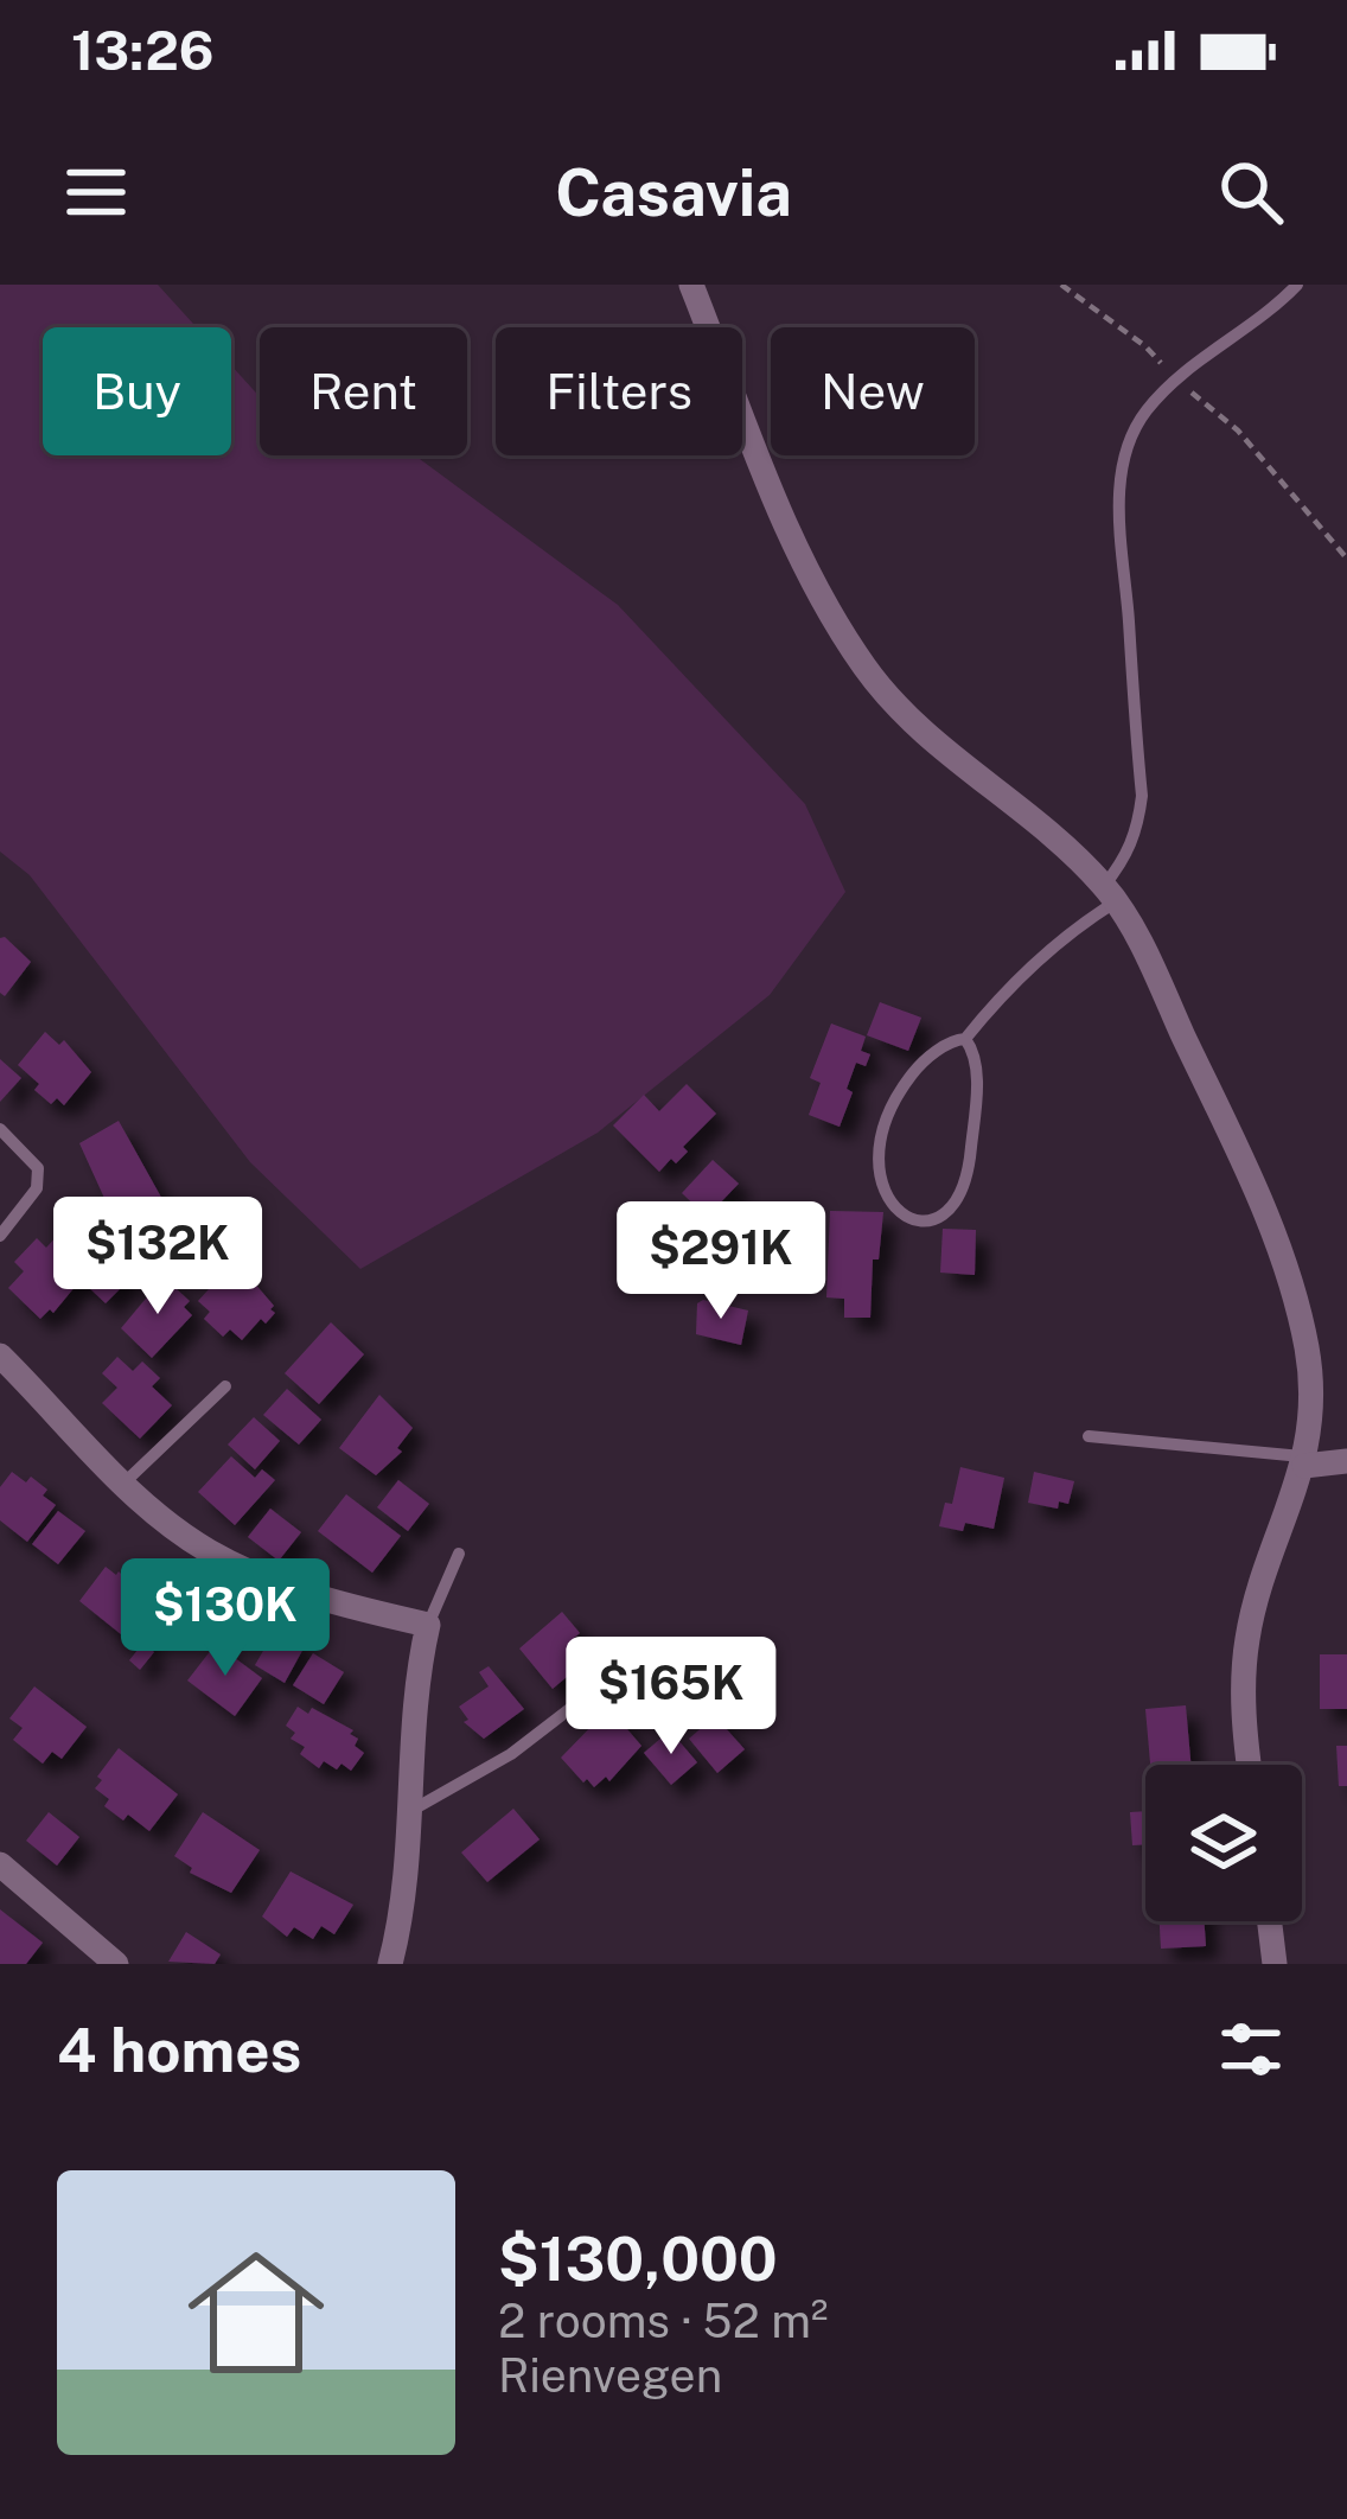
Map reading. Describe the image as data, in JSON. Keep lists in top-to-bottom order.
{
  "page": {
    "status": "13:26",
    "header": "Casavia",
    "chip": [
      "Buy",
      "Rent",
      "Filters",
      "New"
    ],
    "price": [
      "$132K",
      "$291K",
      "$130K",
      "$165K"
    ],
    "heading": "4 homes",
    "list": [
      {
        "name": "$130,000",
        "note": "2 rooms · 52 m² · Rienvegen"
      }
    ]
  }
}
